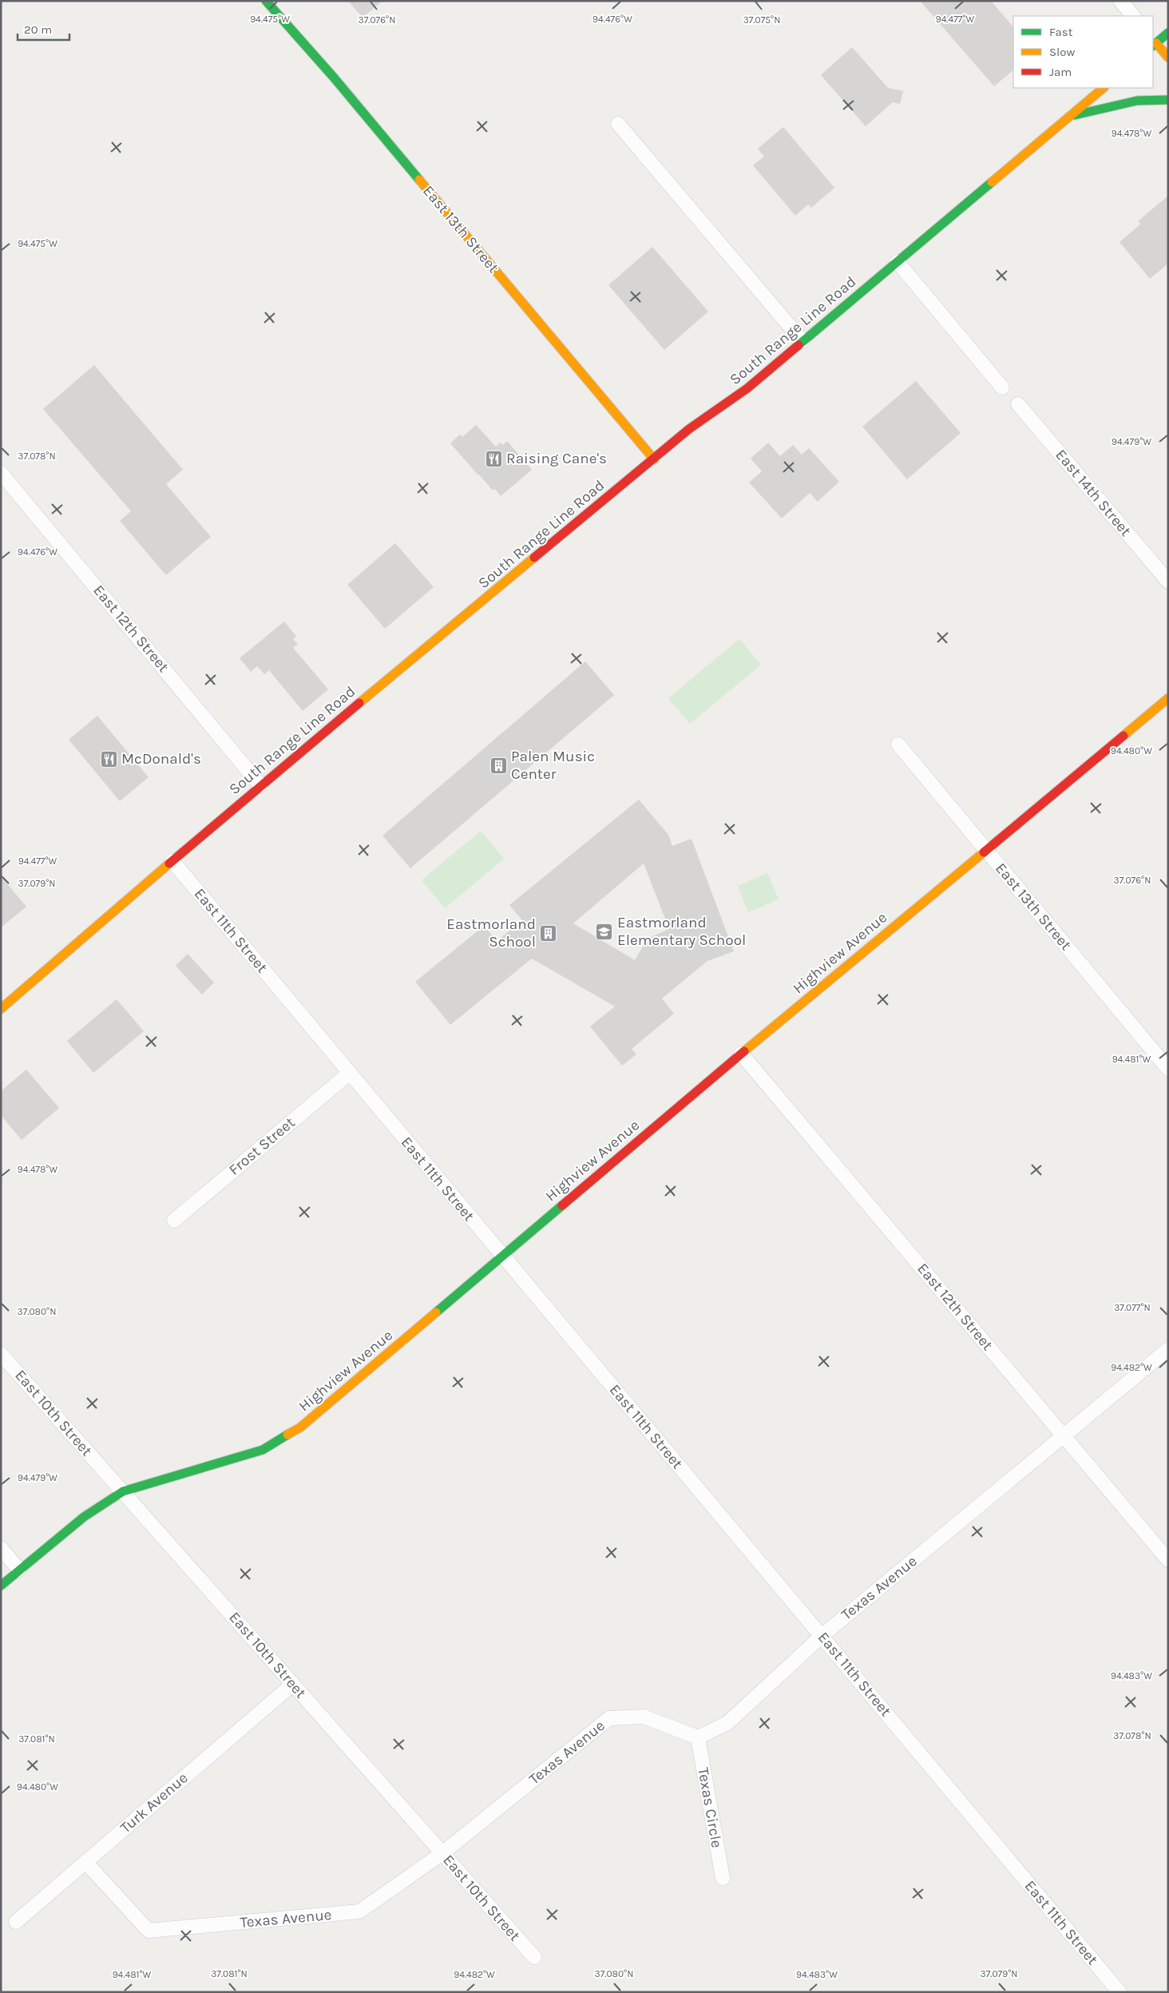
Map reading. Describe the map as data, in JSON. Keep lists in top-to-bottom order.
{
  "streets": {
    "street": [
      "East 13th Street",
      "South Range Line Road",
      "East 14th Street",
      "East 12th Street",
      "East 11th Street",
      "Highview Avenue",
      "Frost Street",
      "East 10th Street",
      "Texas Avenue",
      "Turk Avenue",
      "Texas Circle"
    ]
  },
  "crossings": [
    ["East 13th Street", "South Range Line Road"],
    ["East 13th Street", "Highview Avenue"],
    ["South Range Line Road", "East 12th Street"],
    ["South Range Line Road", "East 11th Street"],
    ["East 12th Street", "Highview Avenue"],
    ["East 12th Street", "Texas Avenue"],
    ["East 11th Street", "Highview Avenue"],
    ["East 11th Street", "Frost Street"],
    ["East 11th Street", "Texas Avenue"],
    ["Highview Avenue", "East 10th Street"],
    ["East 10th Street", "Texas Avenue"],
    ["East 10th Street", "Turk Avenue"],
    ["Texas Avenue", "Turk Avenue"],
    ["Texas Avenue", "Texas Circle"]
  ],
  "places": {
    "restaurant": ["Raising Cane's", "McDonald's"],
    "building": ["Palen Music Center", "Eastmorland School"],
    "school or university": ["Eastmorland Elementary School"]
  },
  "legend": ["Fast", "Slow", "Jam"],
  "scale_bar": "20 m",
  "coordinates": [
    "94.475°W",
    "94.476°W",
    "94.477°W",
    "37.076°N",
    "37.075°N",
    "94.478°W",
    "94.479°W",
    "37.078°N",
    "94.480°W",
    "37.079°N",
    "94.481°W",
    "37.077°N",
    "37.080°N",
    "94.482°W",
    "94.483°W",
    "37.081°N"
  ]
}
